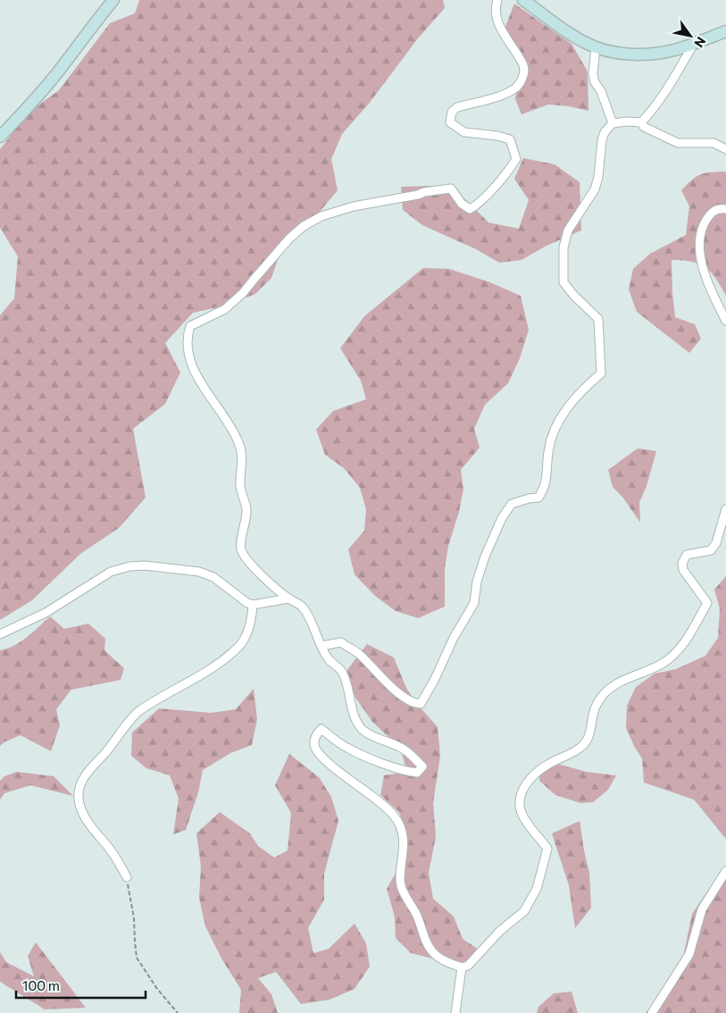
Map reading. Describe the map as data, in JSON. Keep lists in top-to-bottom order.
{
  "scale_bar": "100 m",
  "north": "bottom right"
}
